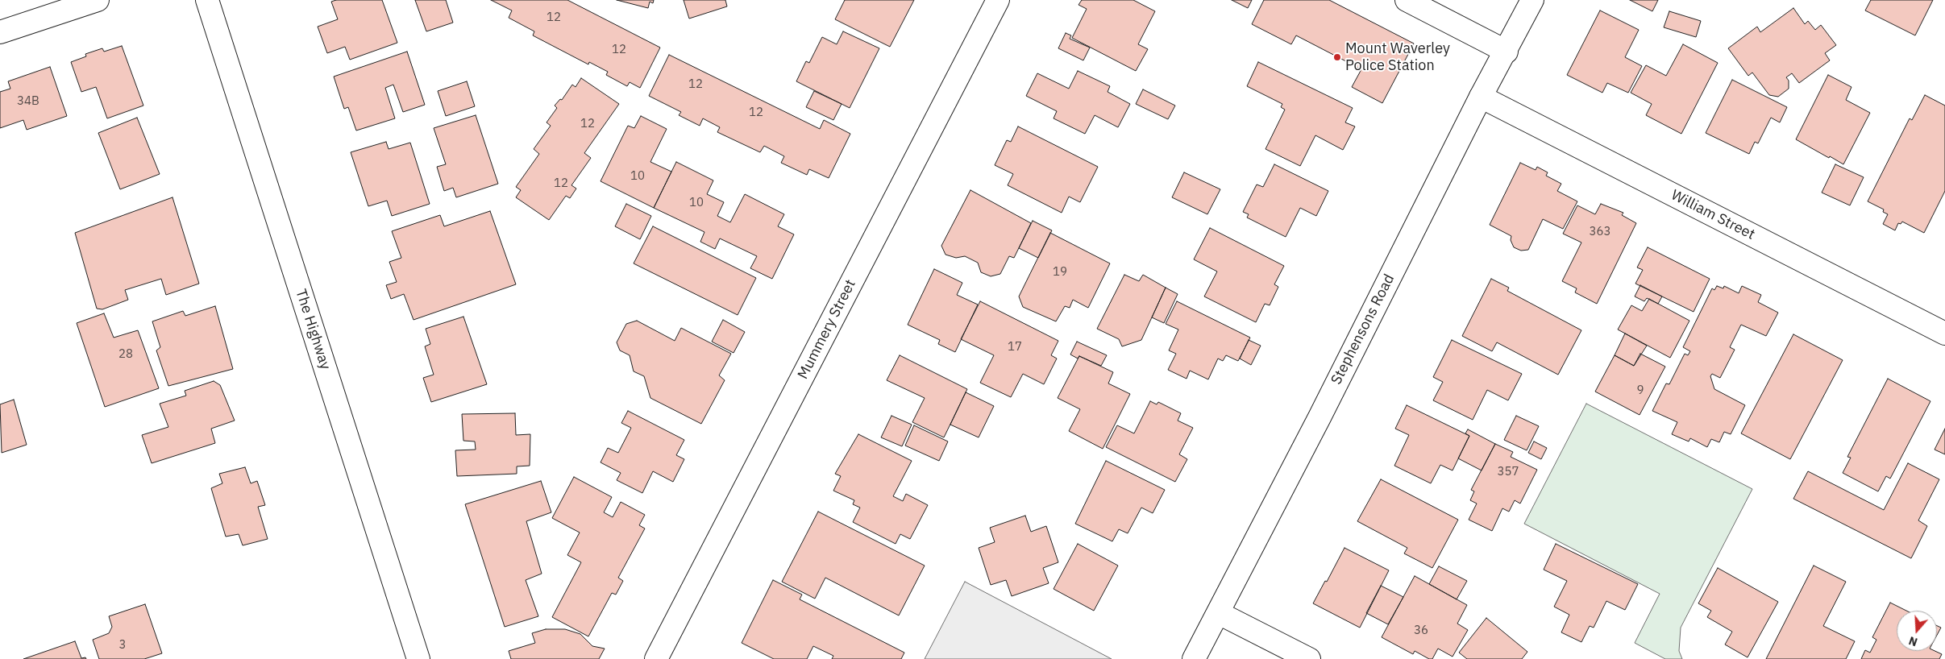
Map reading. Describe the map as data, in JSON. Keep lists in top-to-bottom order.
{
  "streets": {
    "street": [
      "William Street",
      "The Highway",
      "Mummery Street",
      "Stephensons Road"
    ]
  },
  "crossings": [
    ["William Street", "Stephensons Road"]
  ],
  "places": ["Mount Waverley Police Station"],
  "house_numbers": [
    "12",
    "12",
    "12",
    "34B",
    "12",
    "12",
    "10",
    "12",
    "10",
    "363",
    "19",
    "17",
    "28",
    "9",
    "357",
    "36",
    "3"
  ],
  "north": "bottom"
}
